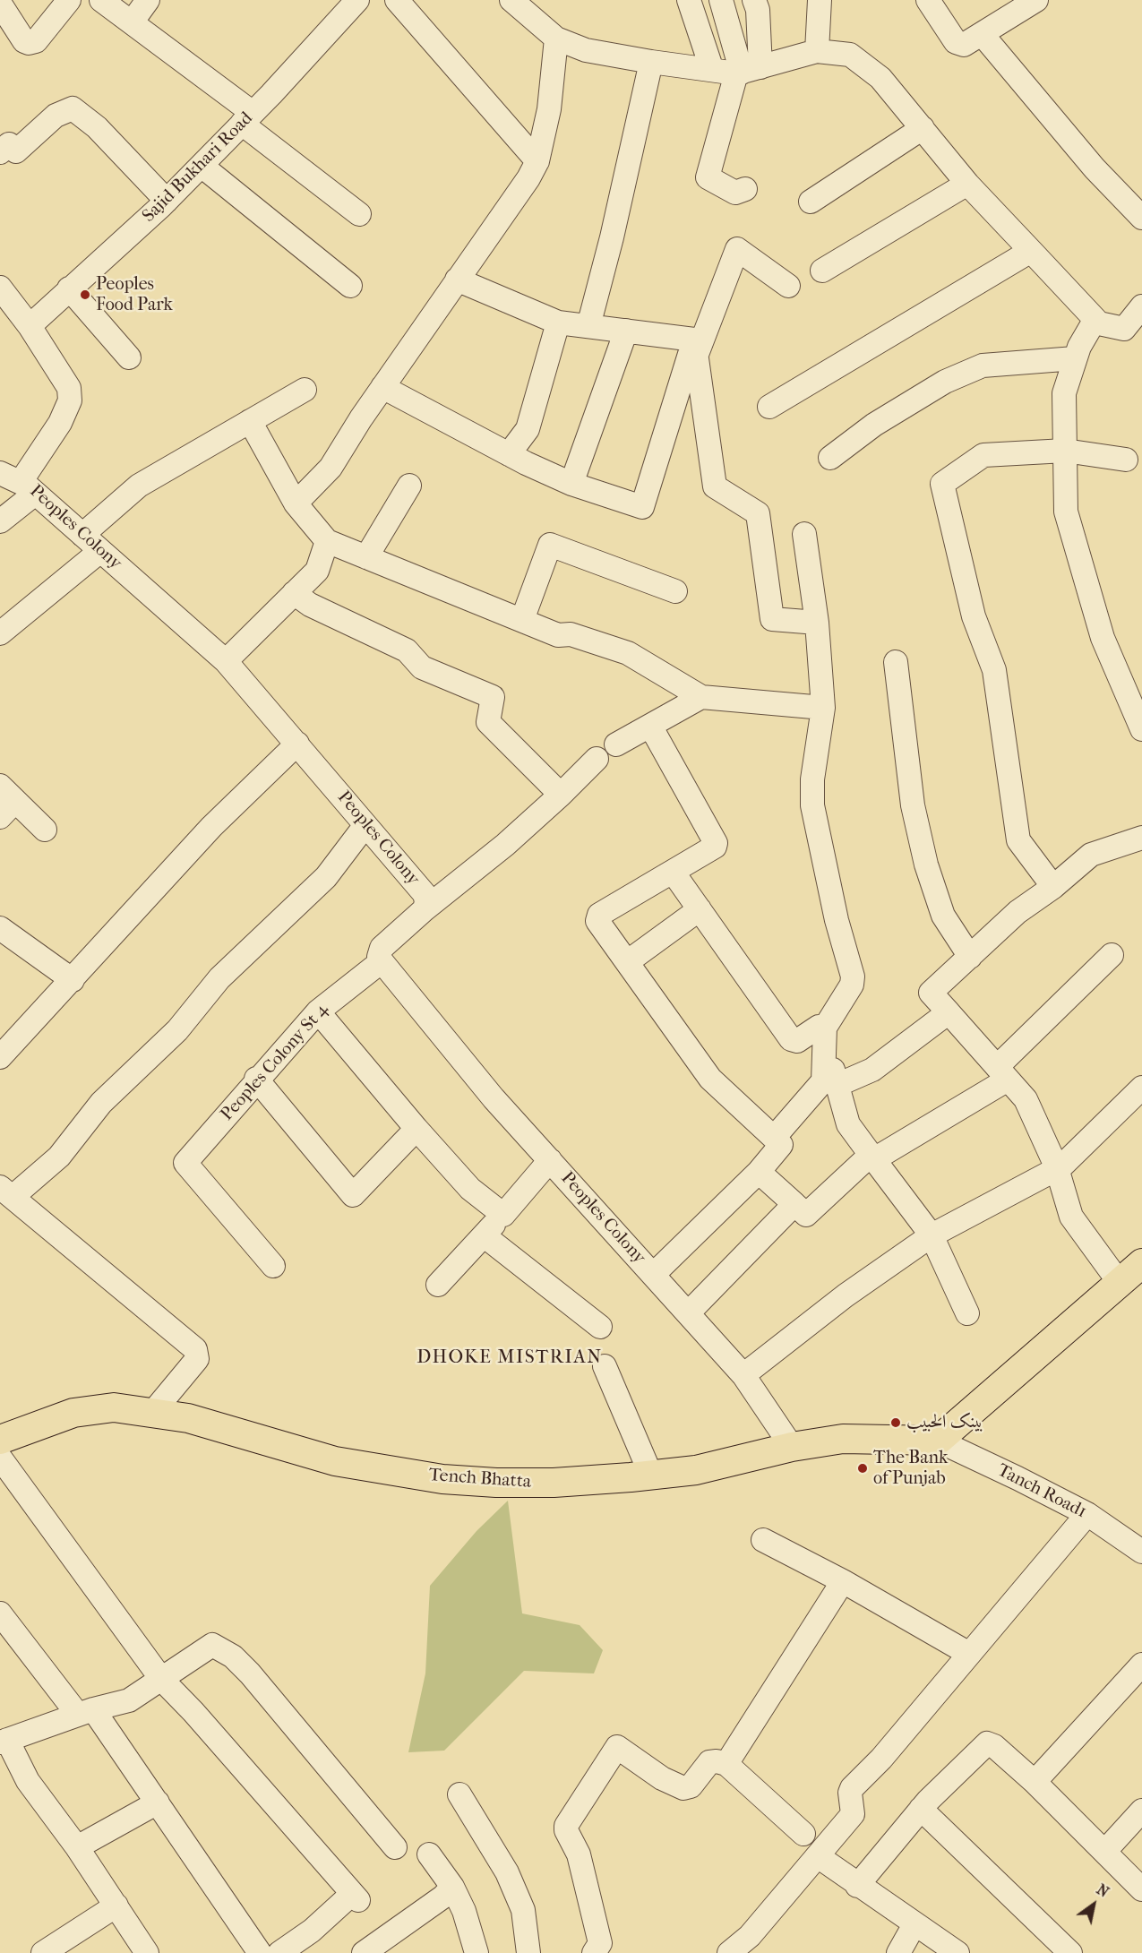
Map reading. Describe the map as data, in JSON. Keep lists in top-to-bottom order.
{
  "streets": {
    "main road": ["Tench Bhatta"],
    "street": [
      "Sajid Bukhari Road",
      "Peoples Colony",
      "Peoples Colony St 4",
      "Tanch Road1"
    ]
  },
  "crossings": [
    ["Sajid Bukhari Road", "Peoples Colony"],
    ["Peoples Colony", "Peoples Colony St 4"],
    ["Peoples Colony", "Tench Bhatta"],
    ["Tench Bhatta", "Tanch Road1"]
  ],
  "districts": ["DHOKE MISTRIAN"],
  "places": ["Peoples Food Park", "بينک الحبيب", "The Bank of Punjab"],
  "north": "top right"
}
